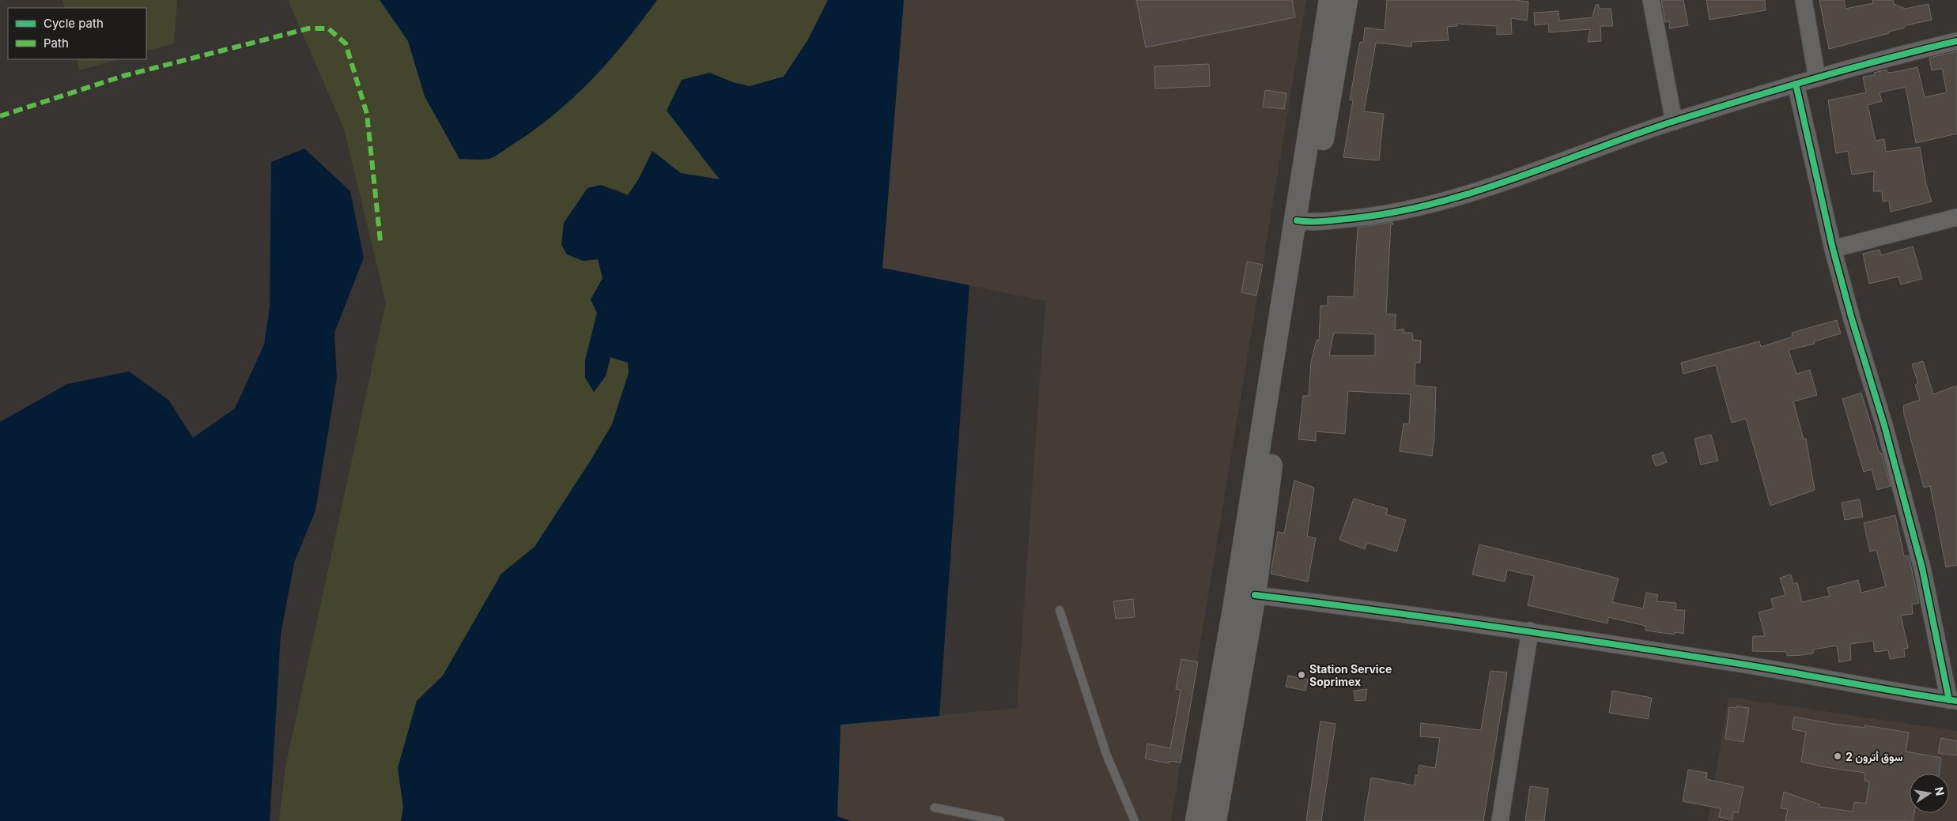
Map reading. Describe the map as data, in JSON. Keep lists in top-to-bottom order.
{
  "places": ["Station Service Soprimex", "سوق أترون 2"],
  "legend": ["Cycle path", "Path"],
  "north": "right"
}
